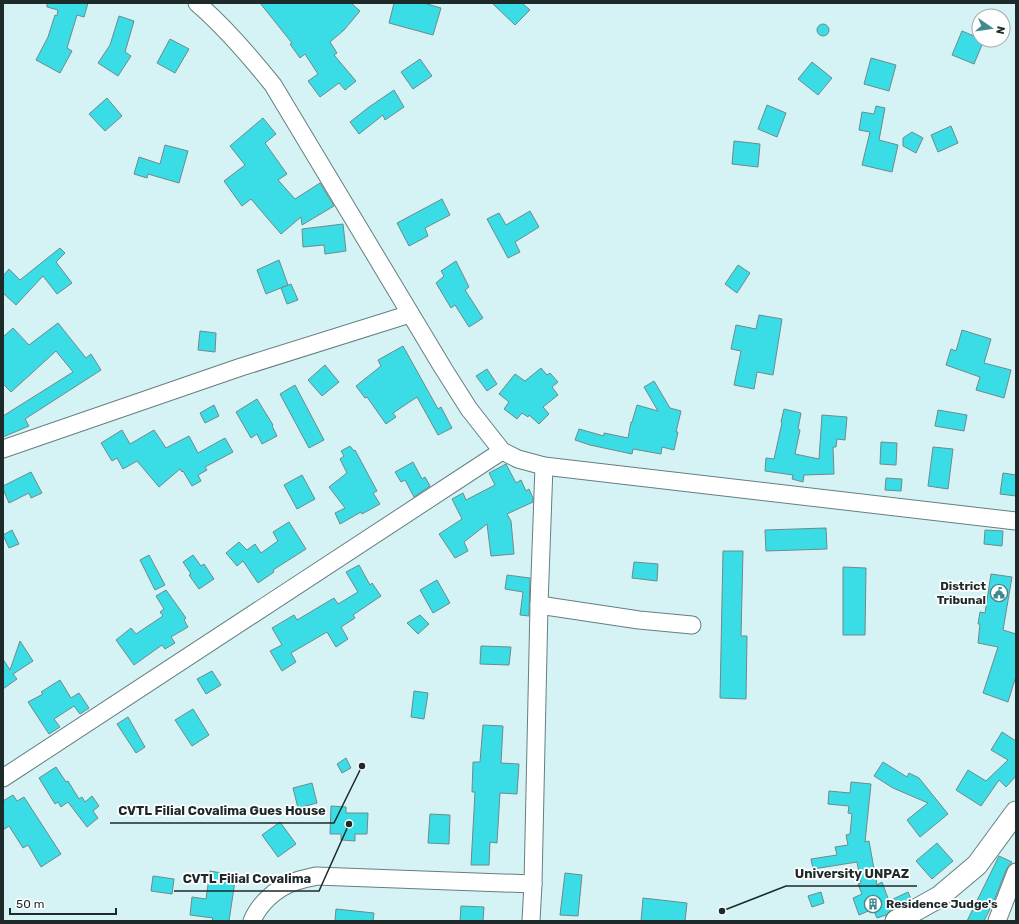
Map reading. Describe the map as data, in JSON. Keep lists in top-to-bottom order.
{
  "places": {
    "public building": ["District Tribunal"],
    "other": ["CVTL Filial Covalima Gues House", "CVTL Filial Covalima", "University UNPAZ"],
    "building": ["Residence Judge's"]
  },
  "scale_bar": "50 m",
  "north": "right"
}
